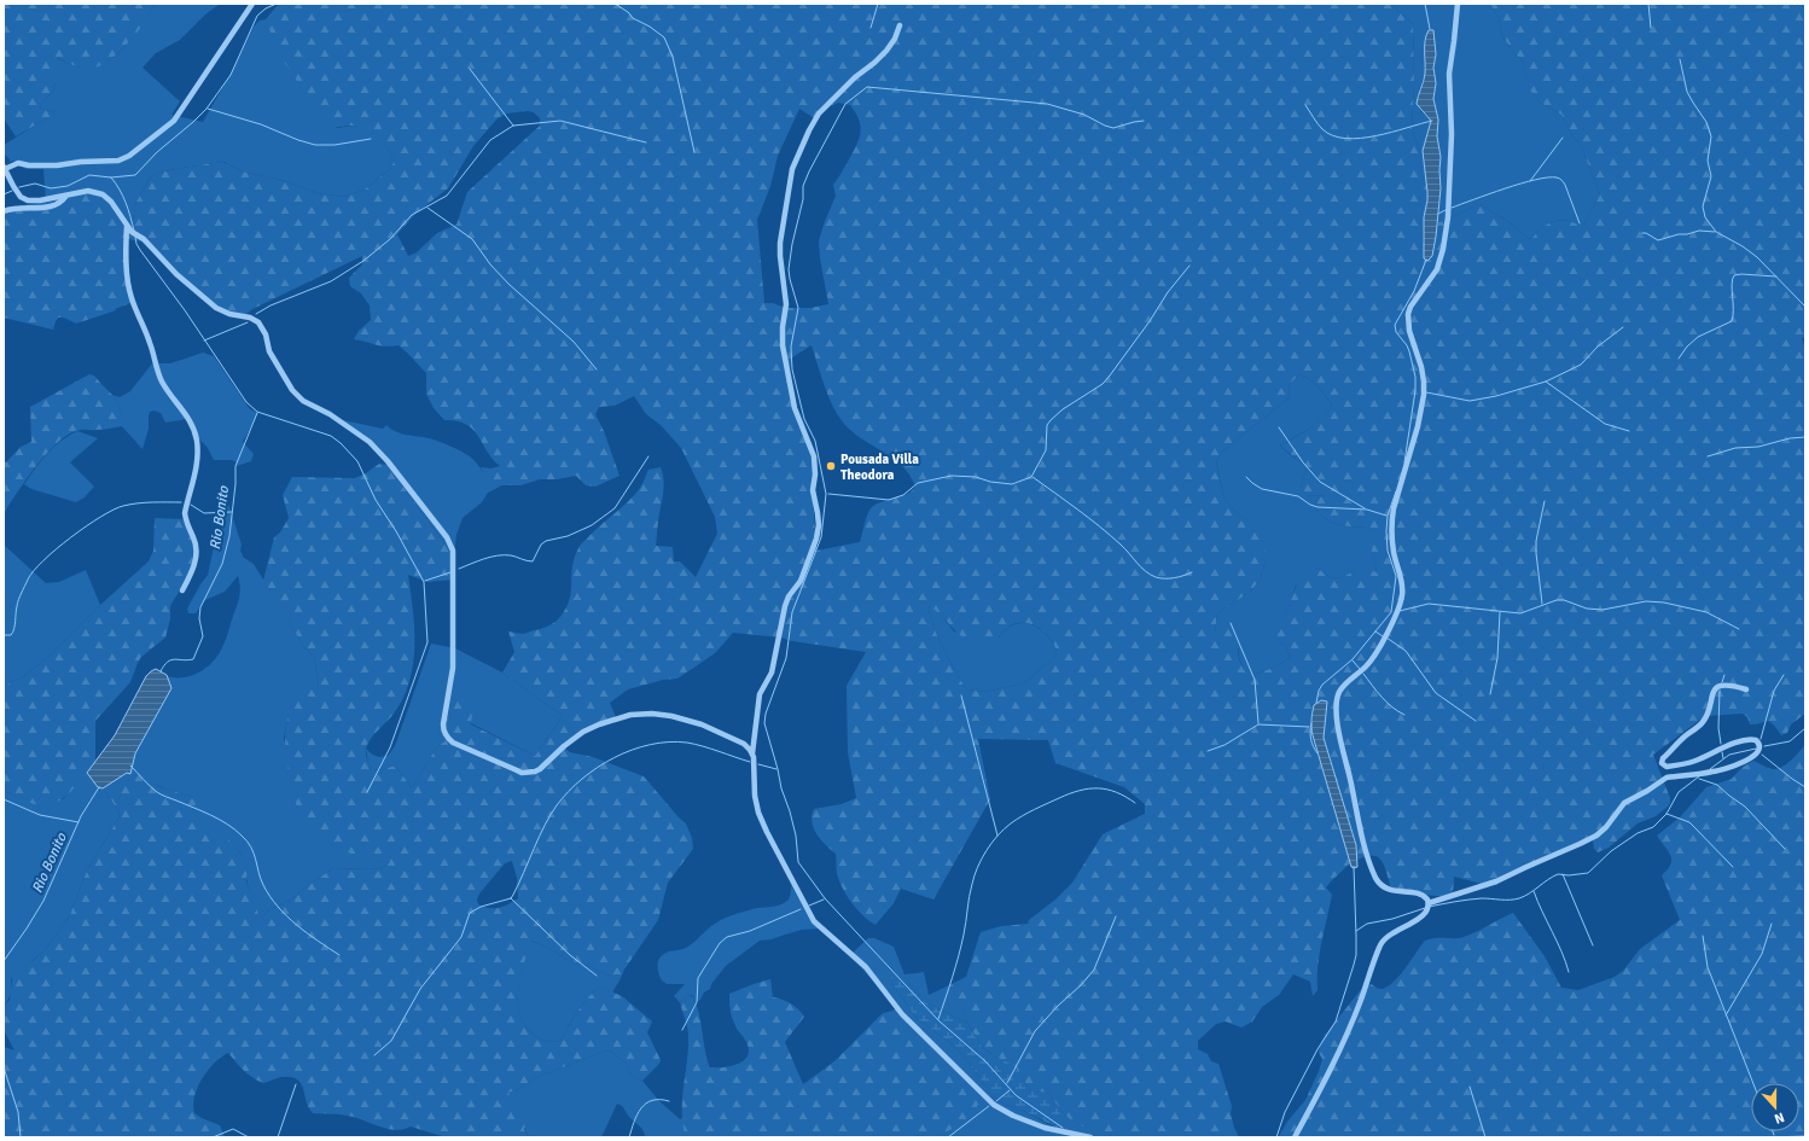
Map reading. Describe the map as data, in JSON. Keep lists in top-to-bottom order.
{
  "water": ["Rio Bonito"],
  "places": ["Pousada Villa Theodora"],
  "north": "bottom"
}
